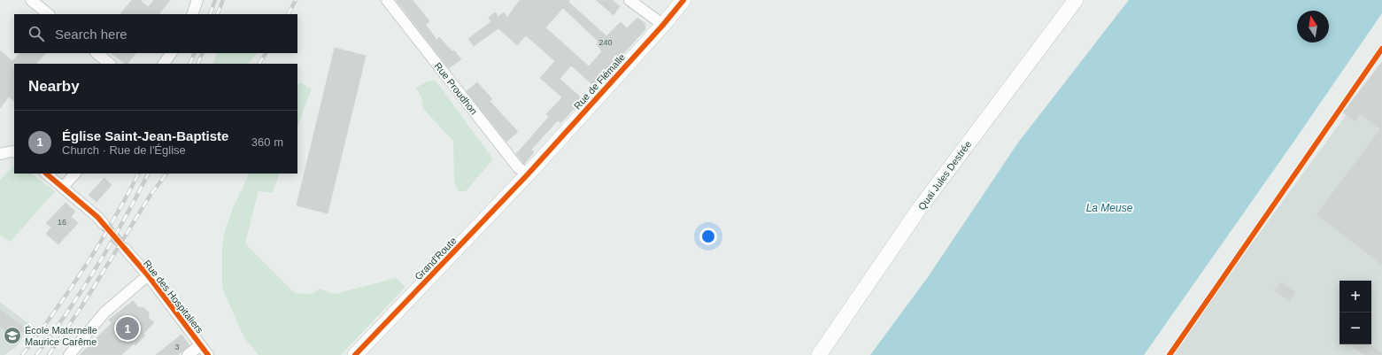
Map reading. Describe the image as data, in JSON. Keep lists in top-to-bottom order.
{
  "streets": {
    "street": [
      "Rue de Flémalle",
      "Rue Proudhon",
      "Quai Jules Destrée",
      "Grand'Route",
      "Rue des Hospitaliers"
    ]
  },
  "crossings": [
    ["Rue de Flémalle", "Rue Proudhon"],
    ["Rue de Flémalle", "Grand'Route"],
    ["Rue Proudhon", "Grand'Route"]
  ],
  "water": ["La Meuse"],
  "places": {
    "school or university": ["École Maternelle Maurice Carême"]
  },
  "house_numbers": ["240", "16", "3"],
  "north": "top",
  "page": {
    "search": "Search here",
    "heading": "Nearby",
    "list": [
      {
        "mark": "1",
        "name": "Église Saint-Jean-Baptiste",
        "note": "Church · Rue de l'Église",
        "value": "360 m"
      }
    ],
    "map_buttons": ["+", "−"],
    "pins": "1"
  }
}
